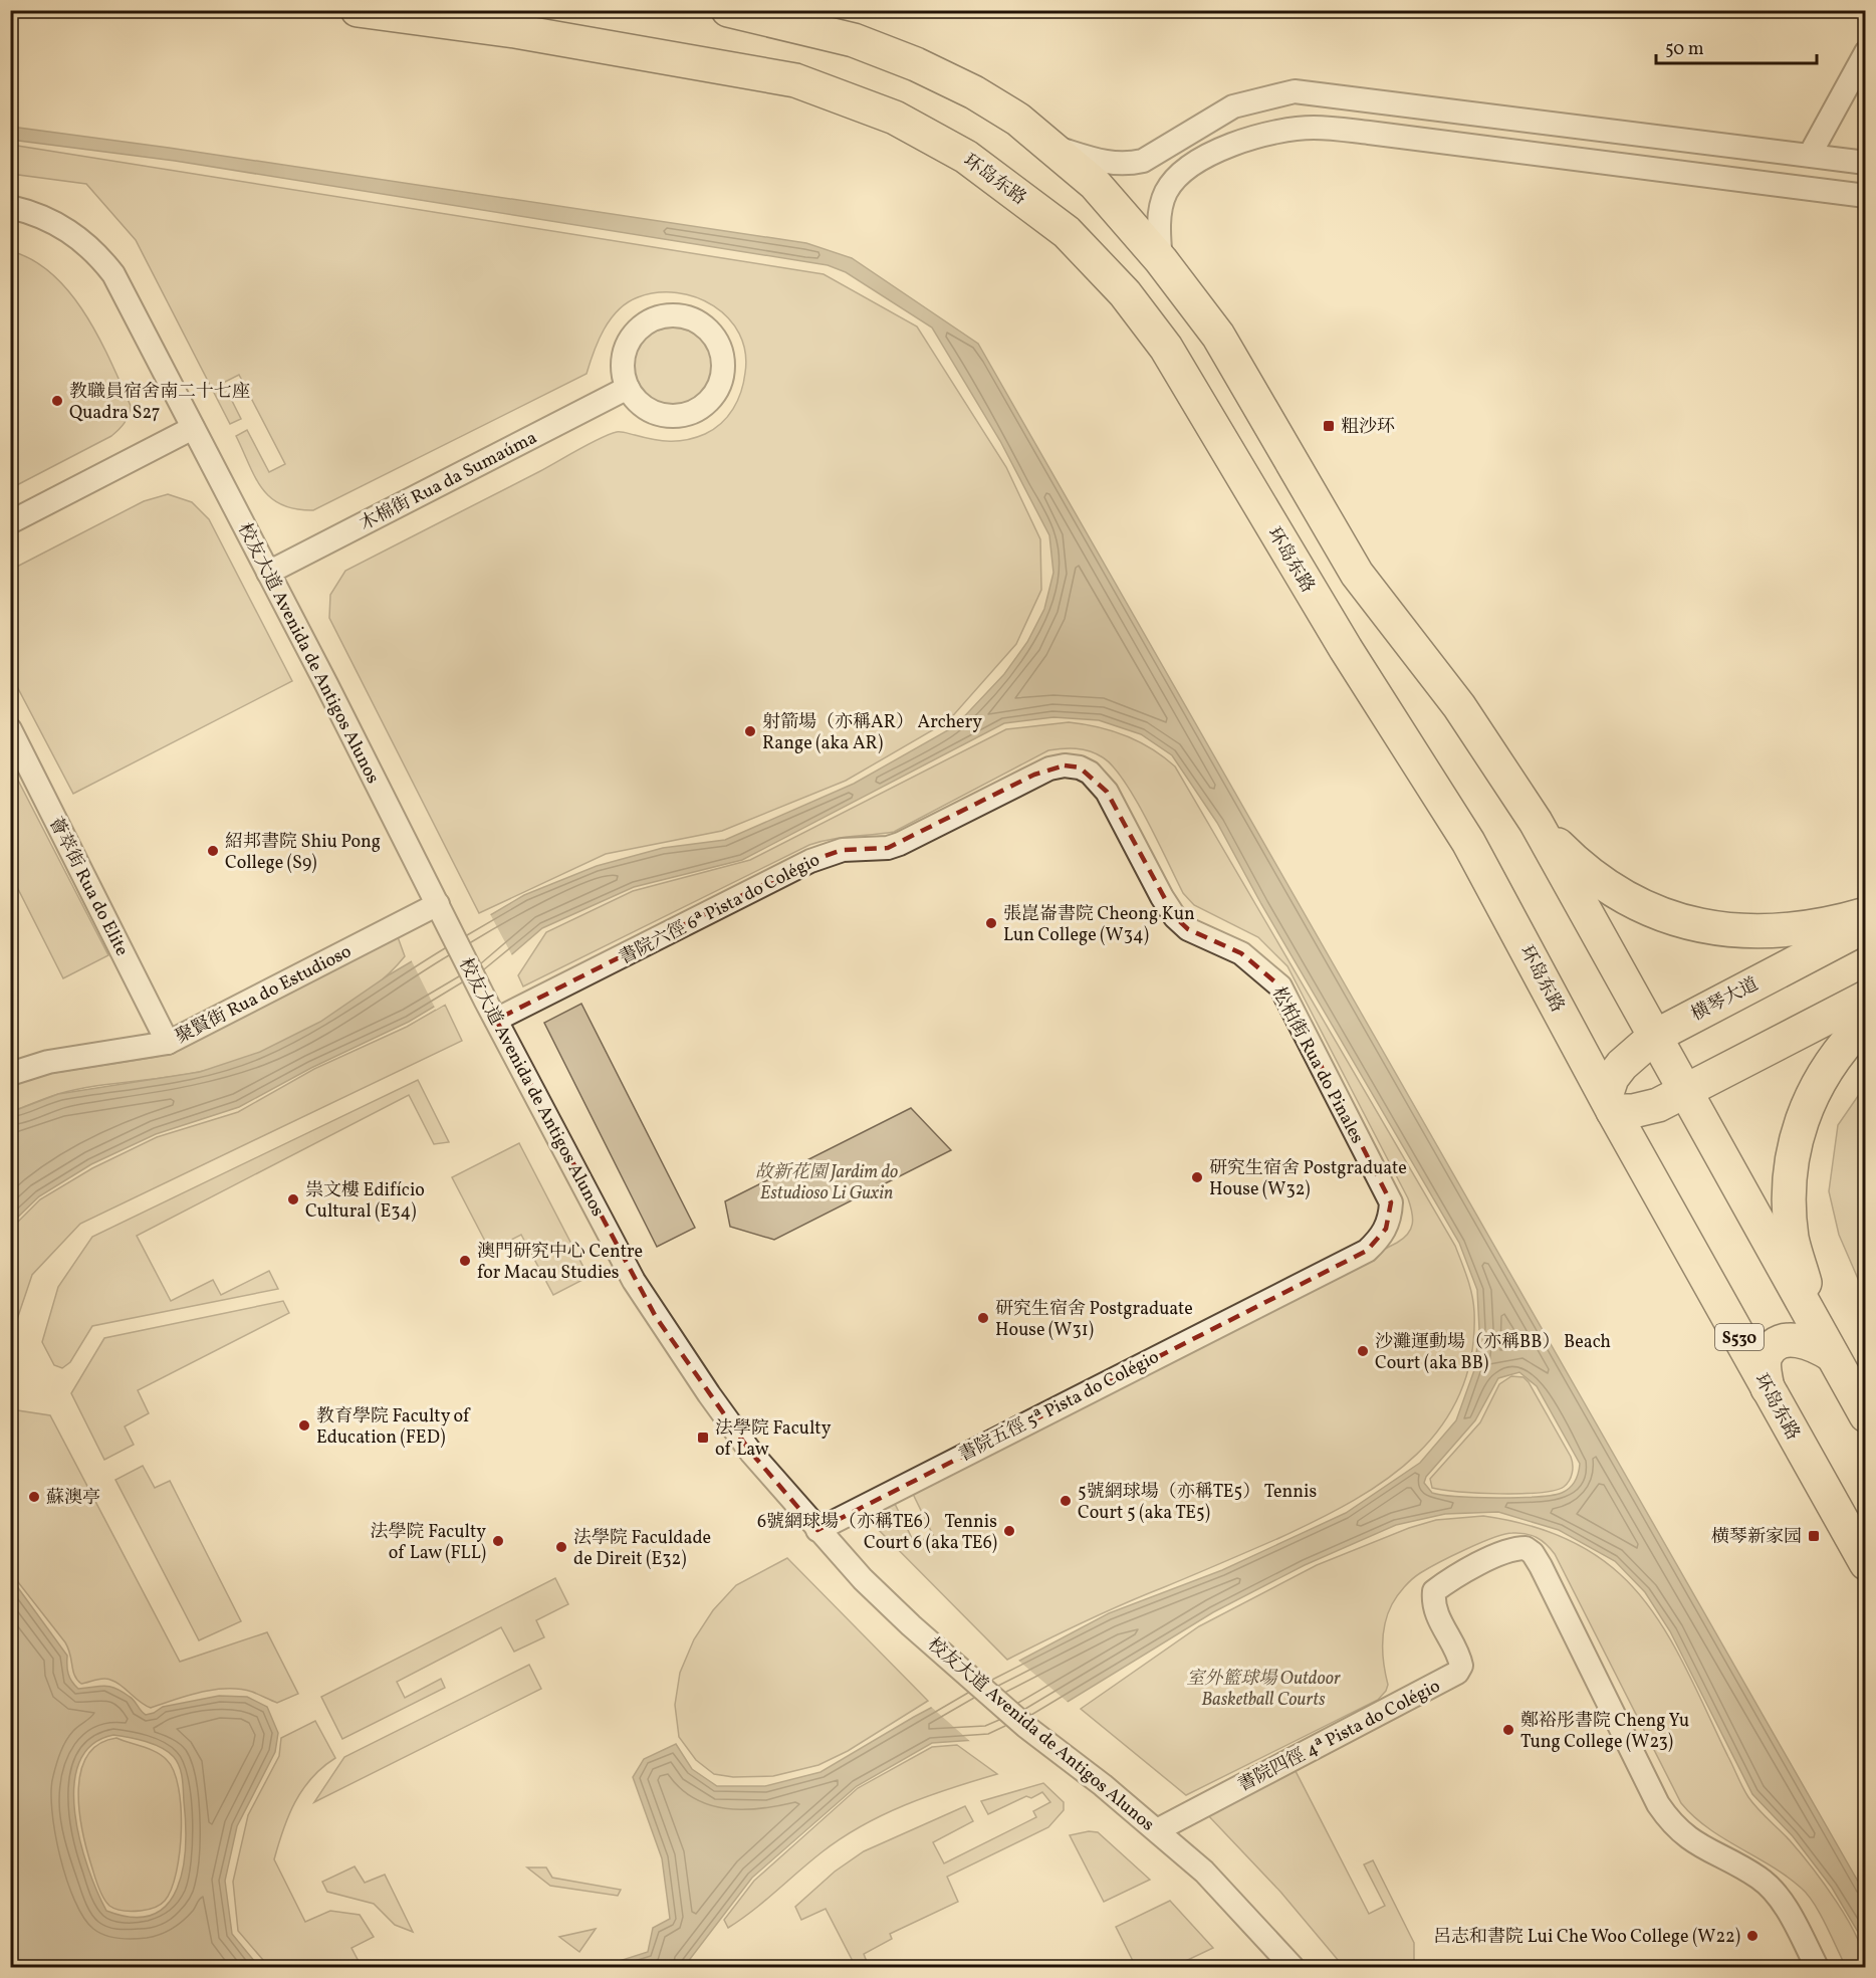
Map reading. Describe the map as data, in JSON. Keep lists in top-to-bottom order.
{
  "streets": {
    "main road": ["环岛东路", "横琴大道", "S530"],
    "street": [
      "木棉街 Rua da Sumaúma",
      "校友大道 Avenida de Antigos Alunos",
      "薈萃街 Rua do Elite",
      "書院六徑 6ª Pista do Colégio",
      "聚賢街 Rua do Estudioso",
      "松柏街 Rua do Pinales",
      "書院五徑 5ª Pista do Colégio",
      "書院四徑 4ª Pista do Colégio"
    ]
  },
  "crossings": [
    ["环岛东路", "横琴大道"],
    ["木棉街 Rua da Sumaúma", "校友大道 Avenida de Antigos Alunos"],
    ["校友大道 Avenida de Antigos Alunos", "書院六徑 6ª Pista do Colégio"],
    ["校友大道 Avenida de Antigos Alunos", "聚賢街 Rua do Estudioso"],
    ["校友大道 Avenida de Antigos Alunos", "書院五徑 5ª Pista do Colégio"],
    ["校友大道 Avenida de Antigos Alunos", "書院四徑 4ª Pista do Colégio"],
    ["薈萃街 Rua do Elite", "聚賢街 Rua do Estudioso"],
    ["書院六徑 6ª Pista do Colégio", "松柏街 Rua do Pinales"],
    ["松柏街 Rua do Pinales", "書院五徑 5ª Pista do Colégio"]
  ],
  "parks": ["故新花園 Jardim do Estudioso Li Guxin", "室外籃球場 Outdoor Basketball Courts"],
  "places": {
    "other": [
      "教職員宿舍南二十七座 Quadra S27",
      "射箭場（亦稱AR） Archery Range (aka AR)",
      "紹邦書院 Shiu Pong College (S9)",
      "張崑崙書院 Cheong Kun Lun College (W34)",
      "研究生宿舍 Postgraduate House (W32)",
      "祟文樓 Edifício Cultural (E34)",
      "澳門研究中心 Centre for Macau Studies",
      "研究生宿舍 Postgraduate House (W31)",
      "沙灘運動場（亦稱BB） Beach Court (aka BB)",
      "教育學院 Faculty of Education (FED)",
      "蘇澳亭",
      "5號網球場（亦稱TE5） Tennis Court 5 (aka TE5)",
      "6號網球場（亦稱TE6） Tennis Court 6 (aka TE6)",
      "法學院 Faculty of Law (FLL)",
      "法學院 Faculdade de Direit (E32)",
      "鄭裕彤書院 Cheng Yu Tung College (W23)",
      "呂志和書院 Lui Che Woo College (W22)"
    ],
    "transit": ["粗沙环", "法學院 Faculty of Law", "横琴新家园"]
  },
  "scale_bar": "50 m"
}
